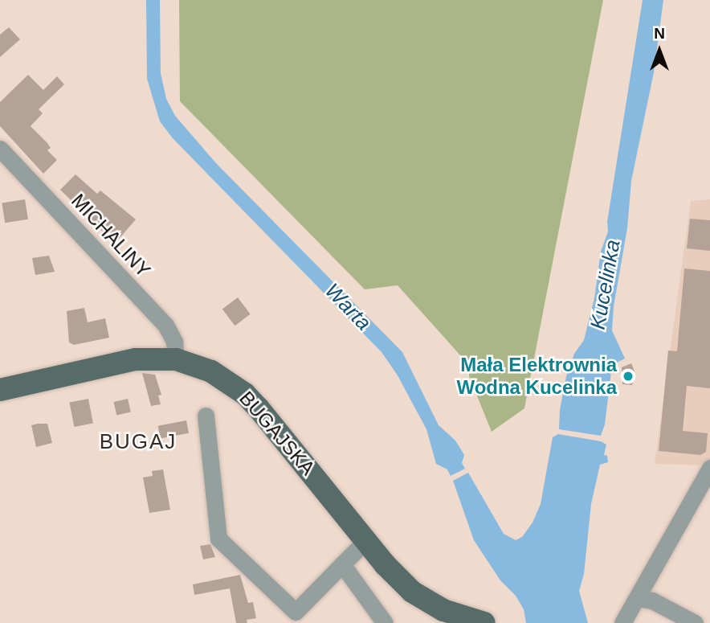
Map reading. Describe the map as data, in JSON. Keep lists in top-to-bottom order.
{
  "streets": {
    "main road": ["BUGAJSKA"],
    "street": ["MICHALINY"]
  },
  "crossings": [
    ["MICHALINY", "BUGAJSKA"]
  ],
  "districts": ["BUGAJ"],
  "water": ["Kucelinka", "Warta"],
  "places": ["Mała Elektrownia Wodna Kucelinka"],
  "north": "top"
}
